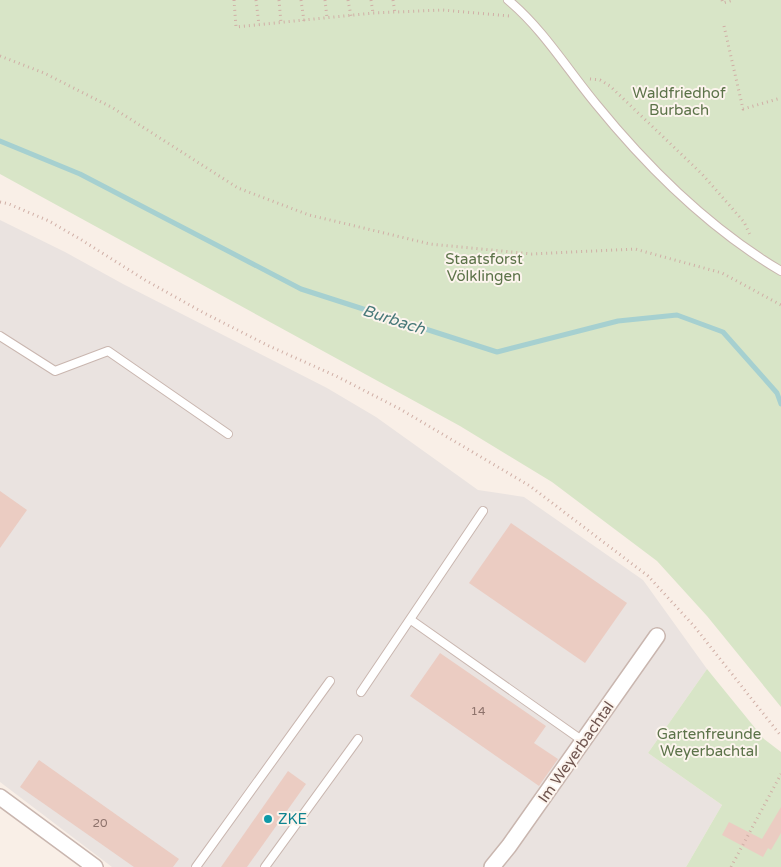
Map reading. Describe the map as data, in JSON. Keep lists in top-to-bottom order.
{
  "streets": {
    "street": ["Im Weyerbachtal"]
  },
  "water": ["Burbach"],
  "parks": ["Waldfriedhof Burbach", "Staatsforst Völklingen", "Gartenfreunde Weyerbachtal"],
  "places": ["ZKE"],
  "house_numbers": ["14", "20"]
}
